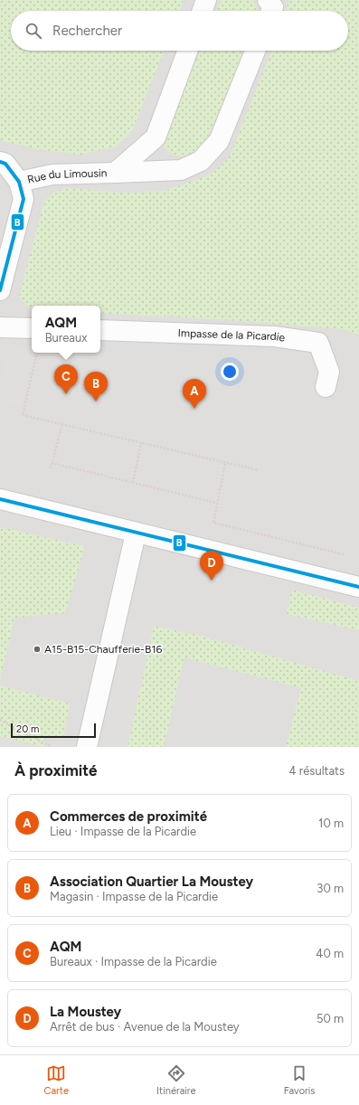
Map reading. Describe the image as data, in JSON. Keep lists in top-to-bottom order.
{
  "streets": {
    "street": ["Rue du Limousin", "Impasse de la Picardie"]
  },
  "places": ["A15-B15-Chaufferie-B16"],
  "lines": ["transit line B"],
  "scale_bar": "20 m",
  "page": {
    "search": "Rechercher",
    "popup": ["AQM", "Bureaux"],
    "pins": [
      "C",
      "B",
      "A",
      "D"
    ],
    "scale": "20 m",
    "heading": ["À proximité", "4 résultats"],
    "list": [
      {
        "mark": "A",
        "name": "Commerces de proximité",
        "note": "Lieu · Impasse de la Picardie",
        "value": "10 m"
      },
      {
        "mark": "B",
        "name": "Association Quartier La Moustey",
        "note": "Magasin · Impasse de la Picardie",
        "value": "30 m"
      },
      {
        "mark": "C",
        "name": "AQM",
        "note": "Bureaux · Impasse de la Picardie",
        "value": "40 m"
      },
      {
        "mark": "D",
        "name": "La Moustey",
        "note": "Arrêt de bus · Avenue de la Moustey",
        "value": "50 m"
      }
    ],
    "nav": ["Carte", "Itinéraire", "Favoris"]
  }
}
